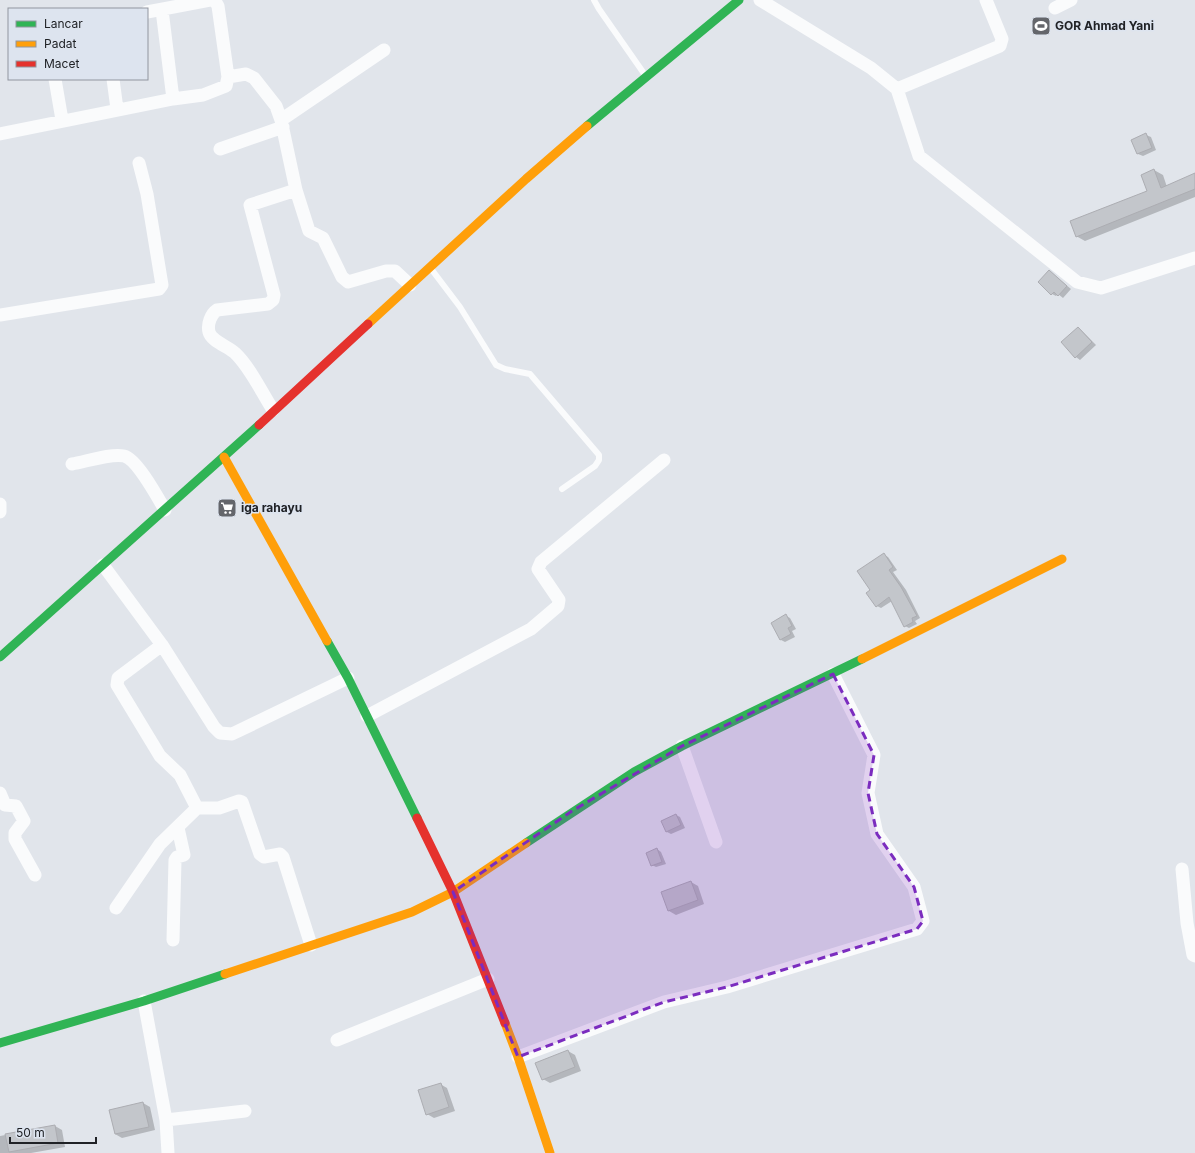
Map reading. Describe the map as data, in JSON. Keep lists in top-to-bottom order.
{
  "places": {
    "sports": ["GOR Ahmad Yani"],
    "supermarket": ["iga rahayu"]
  },
  "legend": ["Lancar", "Padat", "Macet"],
  "scale_bar": "50 m"
}
